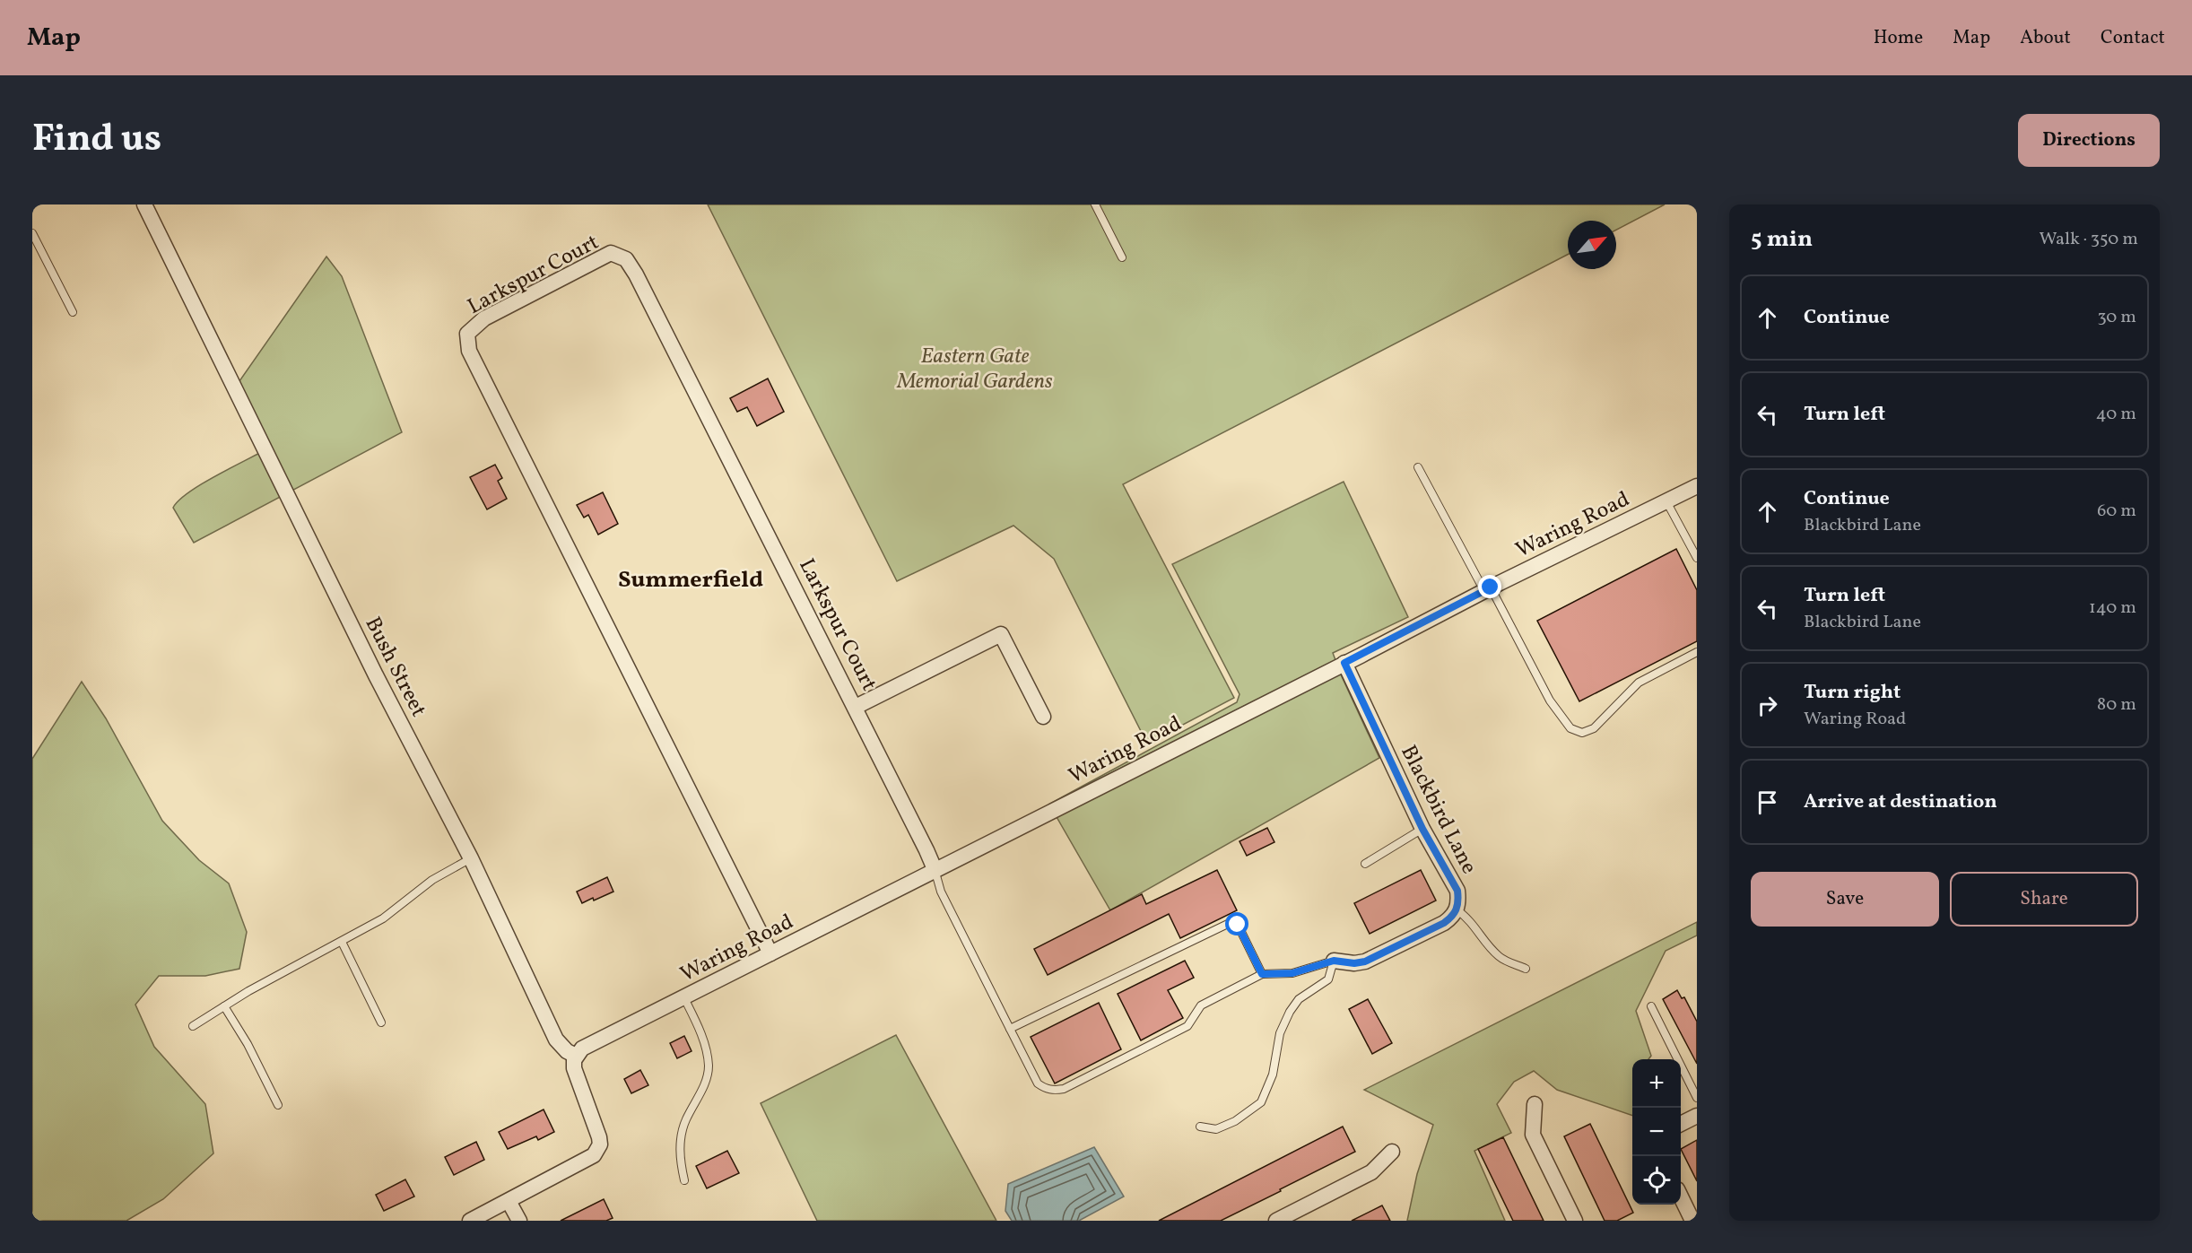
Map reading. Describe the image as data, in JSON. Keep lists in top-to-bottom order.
{
  "streets": {
    "street": [
      "Larkspur Court",
      "Waring Road",
      "Bush Street",
      "Blackbird Lane"
    ]
  },
  "crossings": [
    ["Larkspur Court", "Waring Road"],
    ["Waring Road", "Bush Street"],
    ["Waring Road", "Blackbird Lane"]
  ],
  "districts": ["Summerfield"],
  "parks": ["Eastern Gate Memorial Gardens"],
  "north": "top right",
  "page": {
    "header": "Map",
    "nav": [
      "Home",
      "Map",
      "About",
      "Contact"
    ],
    "title": "Find us",
    "buttons": [
      "Directions",
      ["Save", "Share"]
    ],
    "heading": ["5 min", "Walk · 350 m"],
    "list": [
      ["Continue", "30 m"],
      ["Turn left", "40 m"],
      ["Continue", "Blackbird Lane", "60 m"],
      ["Turn left", "Blackbird Lane", "140 m"],
      ["Turn right", "Waring Road", "80 m"],
      "Arrive at destination"
    ],
    "map_buttons": ["+", "−"]
  }
}
